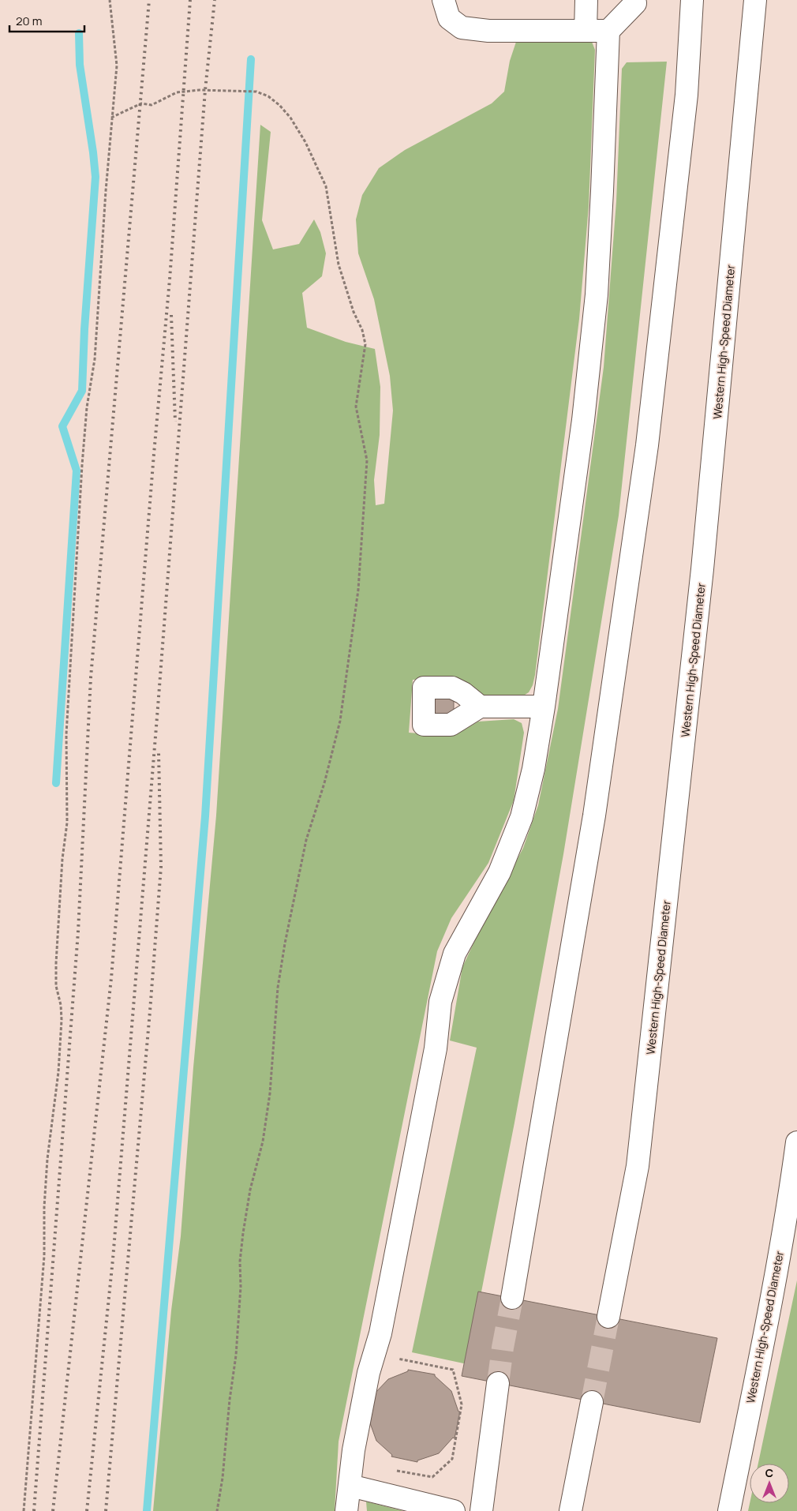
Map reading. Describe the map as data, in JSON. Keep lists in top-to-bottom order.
{
  "streets": {
    "main road": ["Western High-Speed Diameter"]
  },
  "scale_bar": "20 m",
  "north": "top"
}
